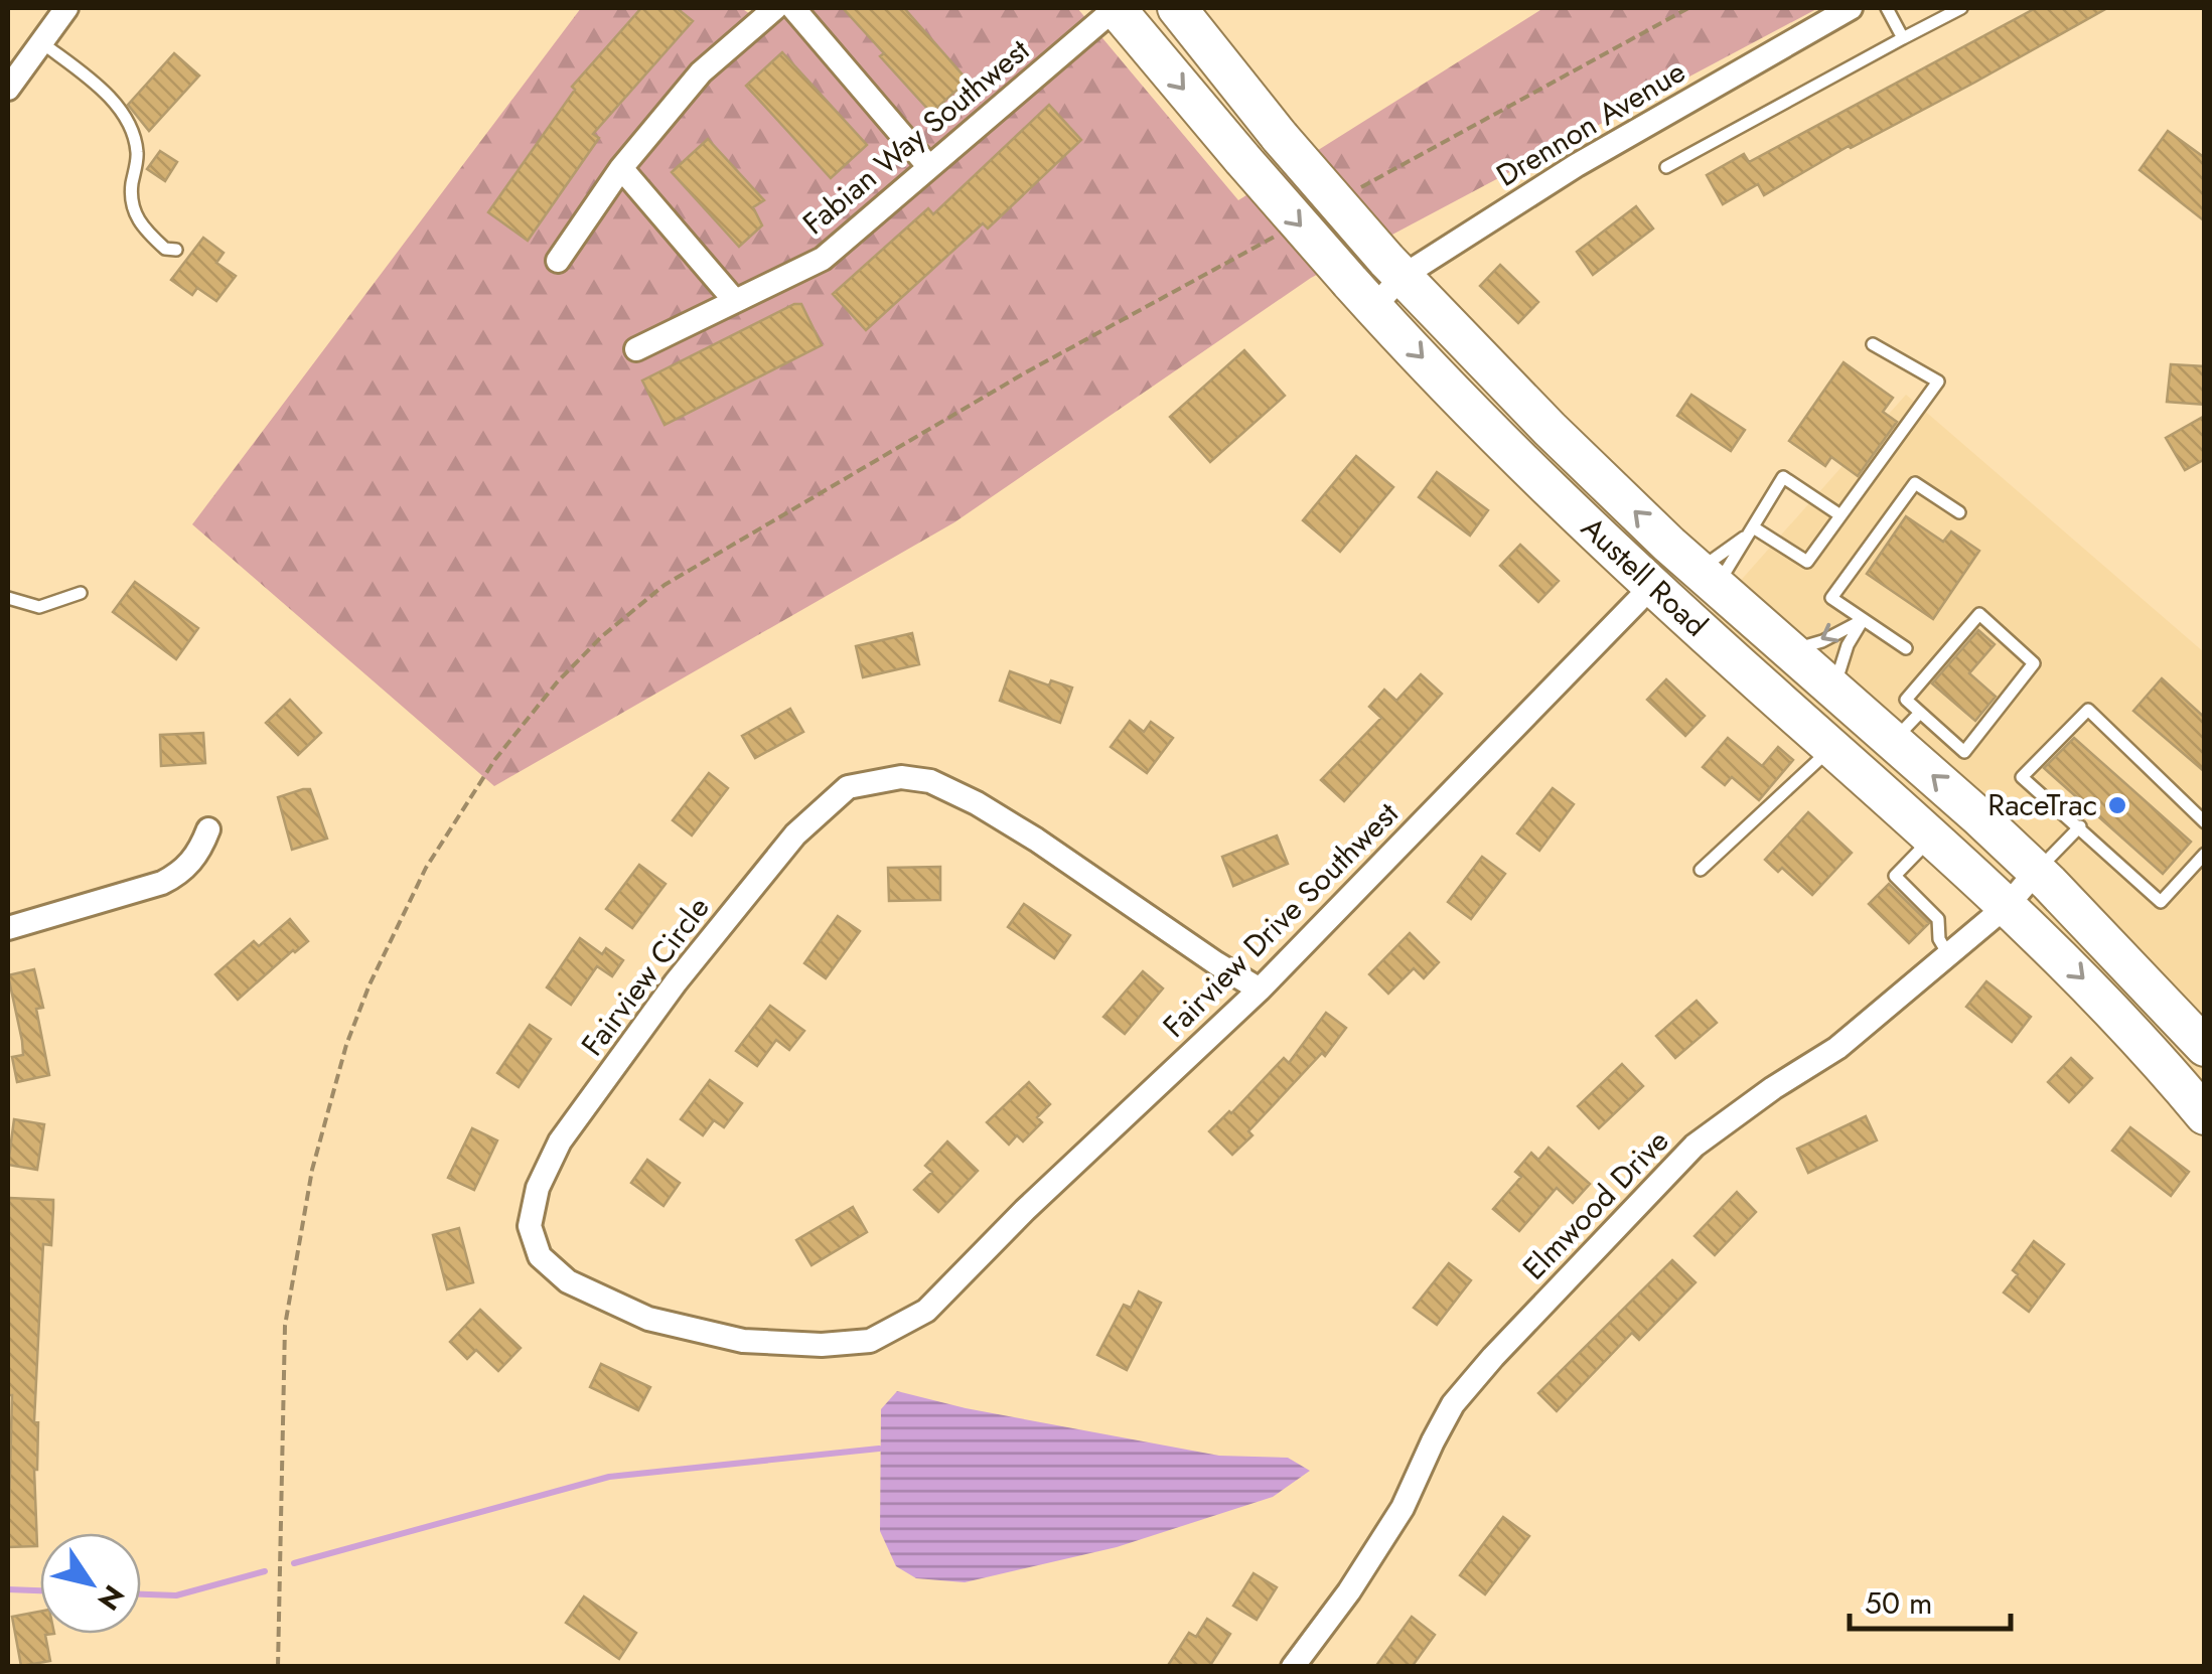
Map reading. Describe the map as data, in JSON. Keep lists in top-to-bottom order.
{
  "streets": {
    "main road": ["Austell Road"],
    "street": [
      "Drennon Avenue",
      "Fabian Way Southwest",
      "Fairview Drive Southwest",
      "Fairview Circle",
      "Elmwood Drive"
    ]
  },
  "crossings": [
    ["Drennon Avenue", "Austell Road"],
    ["Fabian Way Southwest", "Austell Road"],
    ["Austell Road", "Fairview Drive Southwest"],
    ["Austell Road", "Elmwood Drive"],
    ["Fairview Drive Southwest", "Fairview Circle"]
  ],
  "places": ["RaceTrac"],
  "scale_bar": "50 m",
  "north": "bottom right"
}
